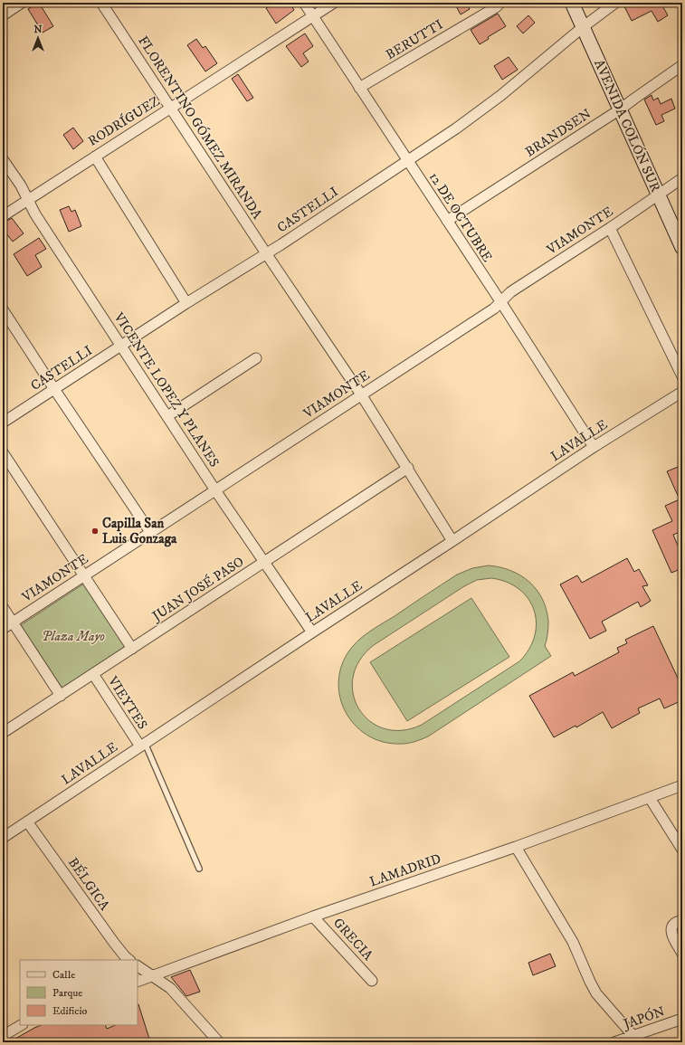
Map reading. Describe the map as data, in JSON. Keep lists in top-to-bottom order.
{
  "streets": {
    "main road": ["AVENIDA COLÓN SUR"],
    "street": [
      "BERUTTI",
      "RODRÍGUEZ",
      "FLORENTINO GÓMEZ MIRANDA",
      "BRANDSEN",
      "CASTELLI",
      "12 DE OCTUBRE",
      "VIAMONTE",
      "VICENTE LOPEZ Y PLANES",
      "LAVALLE",
      "JUAN JOSÉ PASO",
      "VIEYTES",
      "LAMADRID",
      "BÉLGICA",
      "GRECIA",
      "JAPÓN"
    ]
  },
  "crossings": [
    ["BERUTTI", "12 DE OCTUBRE"],
    ["RODRÍGUEZ", "FLORENTINO GÓMEZ MIRANDA"],
    ["RODRÍGUEZ", "12 DE OCTUBRE"],
    ["RODRÍGUEZ", "VICENTE LOPEZ Y PLANES"],
    ["AVENIDA COLÓN SUR", "BRANDSEN"],
    ["AVENIDA COLÓN SUR", "CASTELLI"],
    ["AVENIDA COLÓN SUR", "VIAMONTE"],
    ["FLORENTINO GÓMEZ MIRANDA", "CASTELLI"],
    ["FLORENTINO GÓMEZ MIRANDA", "VIAMONTE"],
    ["FLORENTINO GÓMEZ MIRANDA", "LAVALLE"],
    ["FLORENTINO GÓMEZ MIRANDA", "JUAN JOSÉ PASO"],
    ["BRANDSEN", "12 DE OCTUBRE"],
    ["CASTELLI", "12 DE OCTUBRE"],
    ["CASTELLI", "VICENTE LOPEZ Y PLANES"],
    ["12 DE OCTUBRE", "VIAMONTE"],
    ["12 DE OCTUBRE", "LAVALLE"],
    ["VIAMONTE", "VICENTE LOPEZ Y PLANES"],
    ["VICENTE LOPEZ Y PLANES", "LAVALLE"],
    ["VICENTE LOPEZ Y PLANES", "JUAN JOSÉ PASO"],
    ["LAVALLE", "VIEYTES"],
    ["LAVALLE", "BÉLGICA"],
    ["JUAN JOSÉ PASO", "VIEYTES"],
    ["LAMADRID", "GRECIA"]
  ],
  "parks": ["Plaza Mayo"],
  "places": ["Capilla San Luis Gonzaga"],
  "legend": ["Calle", "Parque", "Edificio"],
  "north": "top"
}
